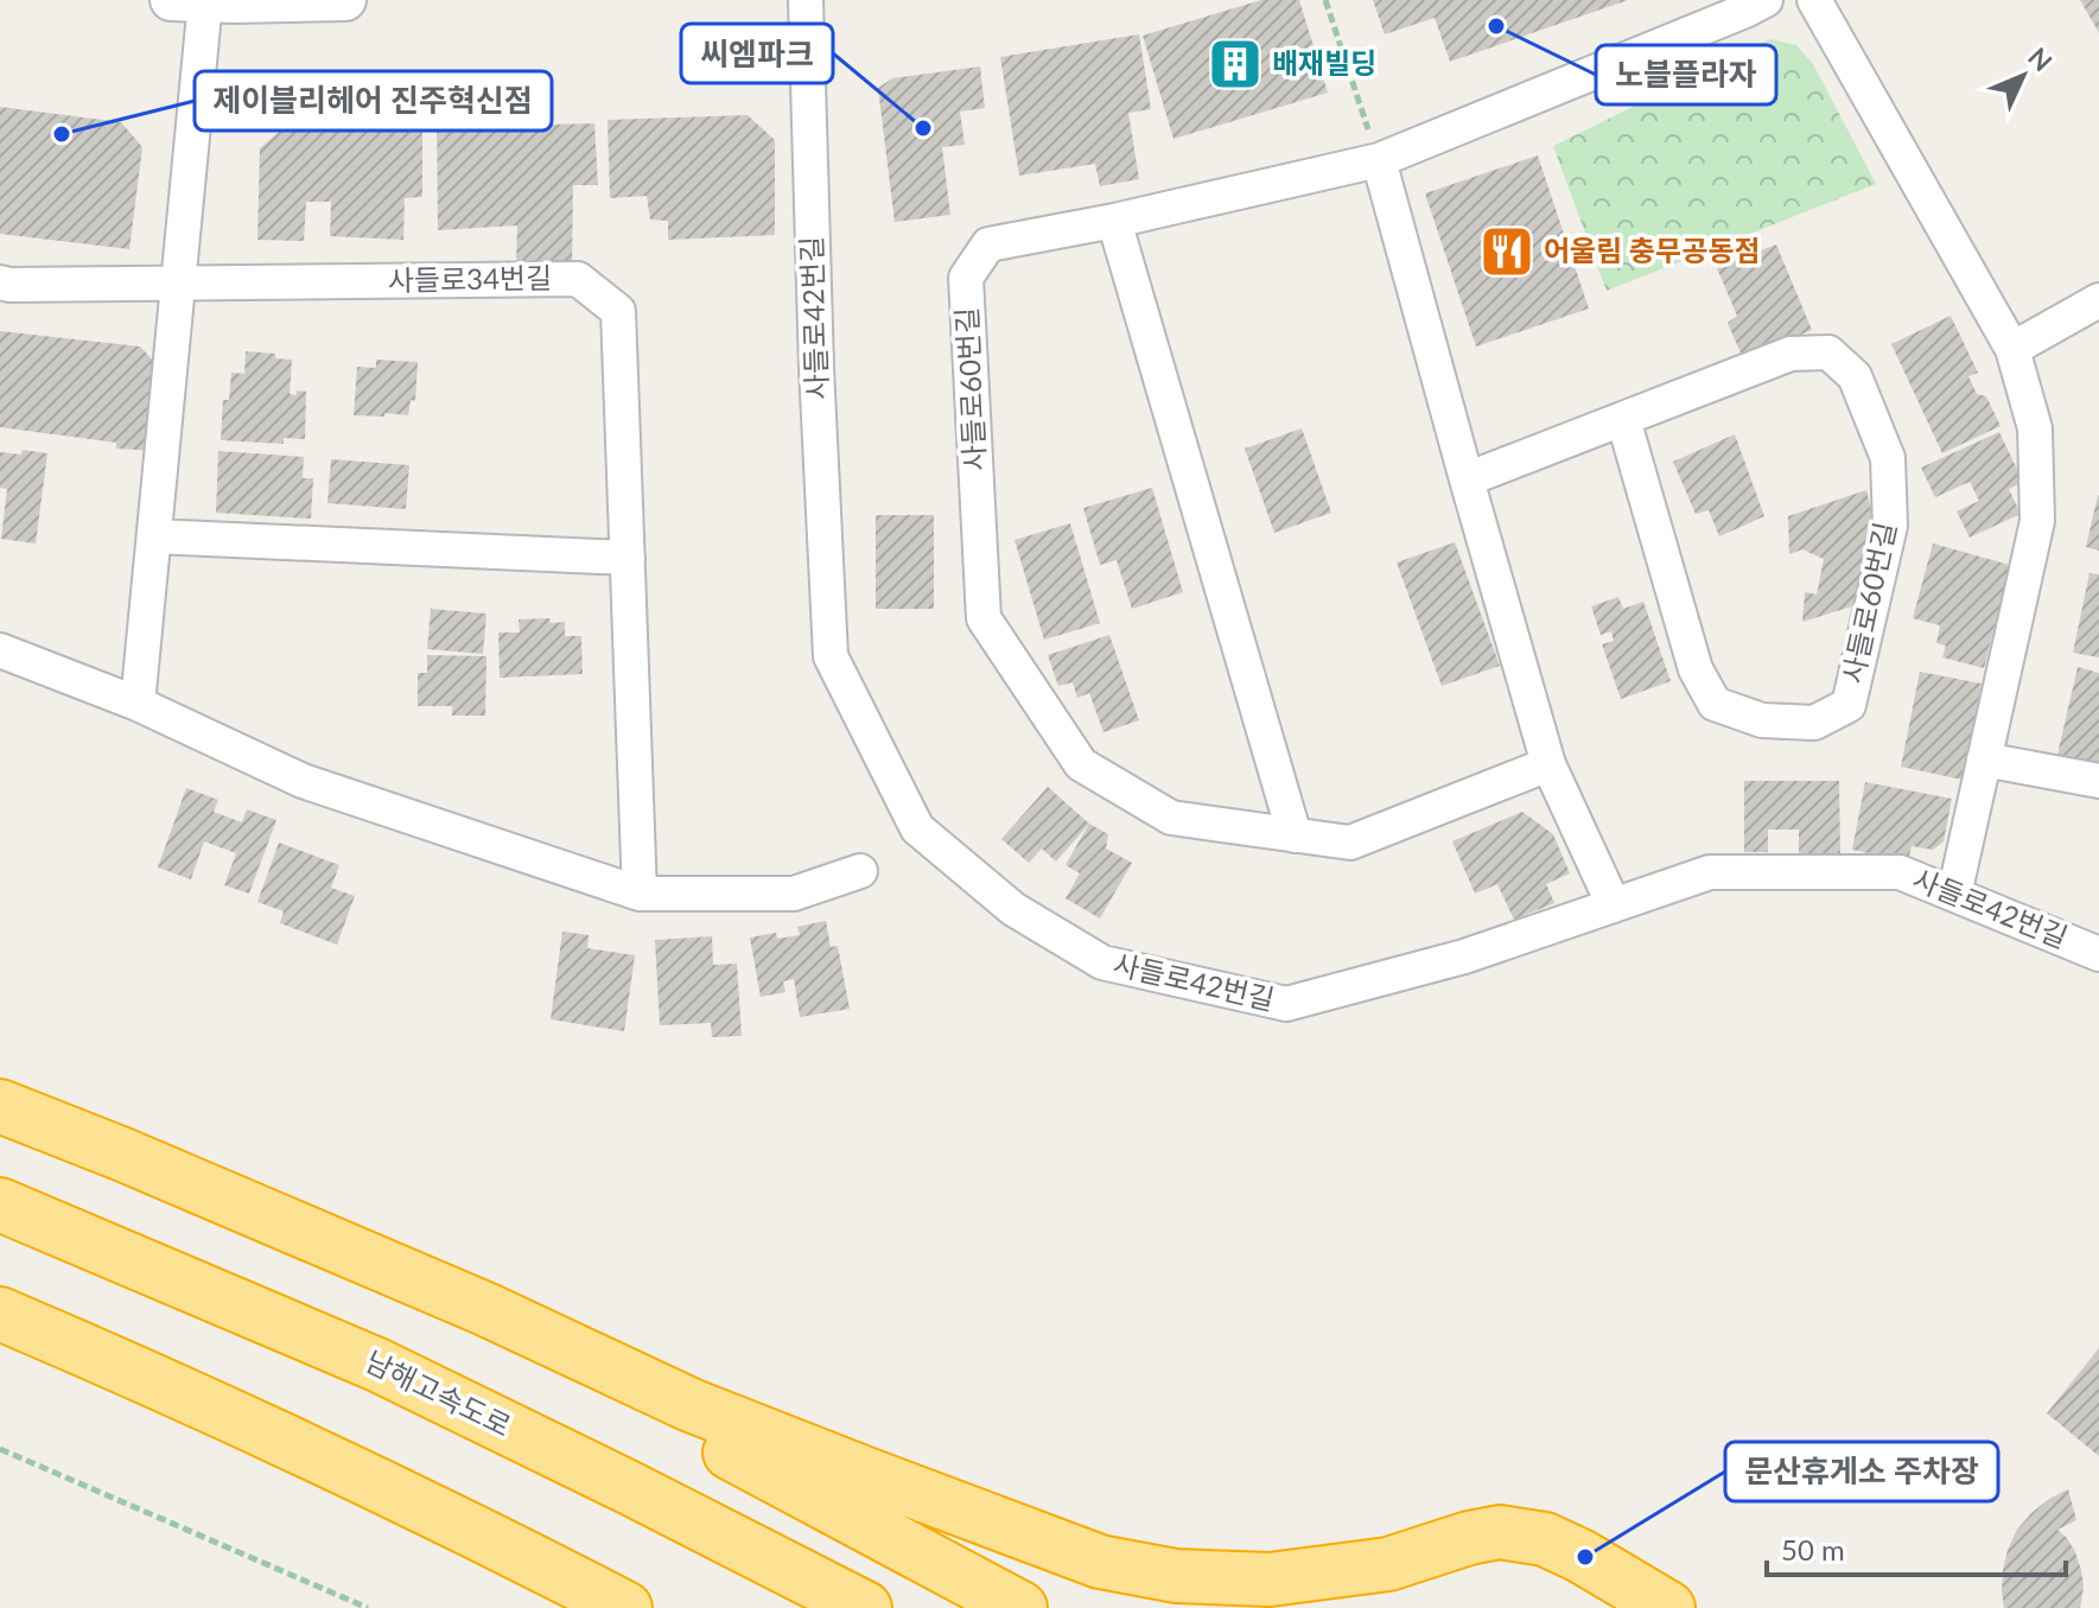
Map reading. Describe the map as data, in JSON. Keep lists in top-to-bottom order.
{
  "streets": {
    "highway": ["남해고속도로"],
    "street": ["사들로34번길", "사들로42번길", "사들로60번길"]
  },
  "places": {
    "other": [
      "노블플라자",
      "씨엠파크",
      "제이블리헤어 진주혁신점",
      "문산휴게소 주차장"
    ],
    "building": ["배재빌딩"],
    "restaurant": ["어울림 충무공동점"]
  },
  "scale_bar": "50 m",
  "north": "top right"
}
